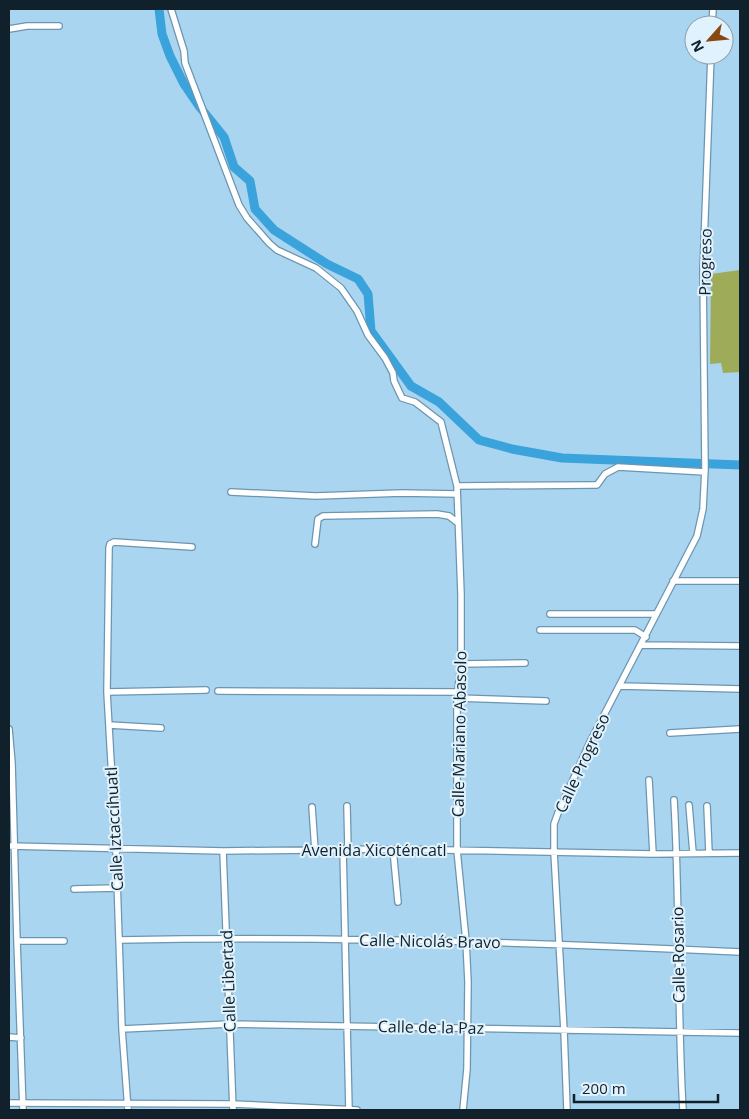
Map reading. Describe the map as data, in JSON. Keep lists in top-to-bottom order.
{
  "streets": {
    "street": [
      "Progreso",
      "Calle Mariano Abasolo",
      "Calle Progreso",
      "Calle Iztaccíhuatl",
      "Avenida Xicoténcatl",
      "Calle Nicolás Bravo",
      "Calle Rosario",
      "Calle Libertad",
      "Calle de la Paz"
    ]
  },
  "crossings": [
    ["Progreso", "Calle Progreso"],
    ["Calle Mariano Abasolo", "Avenida Xicoténcatl"],
    ["Calle Mariano Abasolo", "Calle Nicolás Bravo"],
    ["Calle Mariano Abasolo", "Calle de la Paz"],
    ["Calle Progreso", "Avenida Xicoténcatl"],
    ["Calle Progreso", "Calle Nicolás Bravo"],
    ["Calle Progreso", "Calle de la Paz"],
    ["Calle Iztaccíhuatl", "Avenida Xicoténcatl"],
    ["Calle Iztaccíhuatl", "Calle Nicolás Bravo"],
    ["Calle Iztaccíhuatl", "Calle de la Paz"],
    ["Avenida Xicoténcatl", "Calle Rosario"],
    ["Avenida Xicoténcatl", "Calle Libertad"],
    ["Calle Nicolás Bravo", "Calle Rosario"],
    ["Calle Nicolás Bravo", "Calle Libertad"],
    ["Calle Rosario", "Calle de la Paz"],
    ["Calle Libertad", "Calle de la Paz"]
  ],
  "scale_bar": "200 m",
  "north": "bottom left"
}
